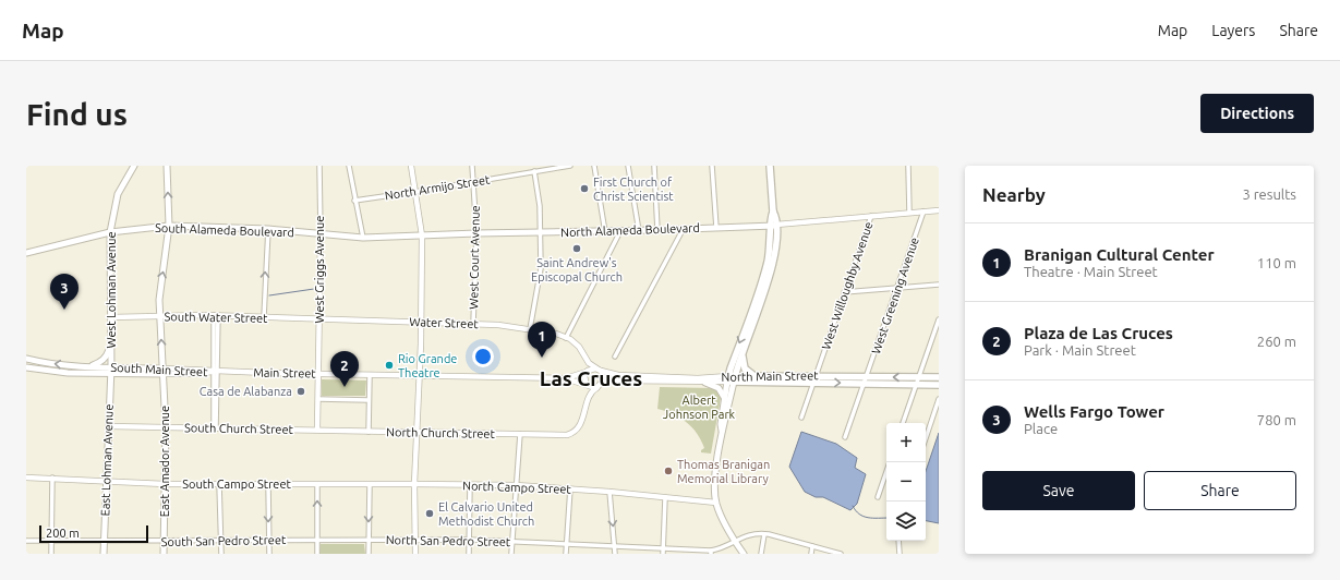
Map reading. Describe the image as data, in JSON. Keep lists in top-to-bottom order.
{
  "streets": {
    "main road": [
      "South Alameda Boulevard",
      "North Alameda Boulevard",
      "West Lohman Avenue",
      "South Main Street",
      "North Main Street",
      "East Lohman Avenue",
      "East Amador Avenue"
    ],
    "street": [
      "North Armijo Street",
      "West Court Avenue",
      "West Griggs Avenue",
      "West Willoughby Avenue",
      "West Greening Avenue",
      "South Water Street",
      "Water Street",
      "Main Street",
      "South Church Street",
      "North Church Street",
      "South Campo Street",
      "North Campo Street",
      "South San Pedro Street",
      "North San Pedro Street"
    ]
  },
  "crossings": [
    ["North Armijo Street", "West Court Avenue"],
    ["South Alameda Boulevard", "North Alameda Boulevard"],
    ["South Alameda Boulevard", "West Griggs Avenue"],
    ["South Alameda Boulevard", "West Lohman Avenue"],
    ["South Alameda Boulevard", "East Amador Avenue"],
    ["North Alameda Boulevard", "West Court Avenue"],
    ["North Alameda Boulevard", "West Griggs Avenue"],
    ["North Alameda Boulevard", "West Willoughby Avenue"],
    ["North Alameda Boulevard", "West Greening Avenue"],
    ["West Court Avenue", "Water Street"],
    ["West Griggs Avenue", "South Water Street"],
    ["West Griggs Avenue", "Water Street"],
    ["West Griggs Avenue", "Main Street"],
    ["West Griggs Avenue", "South Church Street"],
    ["West Griggs Avenue", "North Church Street"],
    ["West Willoughby Avenue", "North Main Street"],
    ["West Lohman Avenue", "South Water Street"],
    ["West Lohman Avenue", "South Main Street"],
    ["West Lohman Avenue", "East Lohman Avenue"],
    ["West Greening Avenue", "North Main Street"],
    ["South Water Street", "Water Street"],
    ["South Water Street", "East Amador Avenue"],
    ["Water Street", "Main Street"],
    ["Water Street", "North Main Street"],
    ["Water Street", "North Church Street"],
    ["South Main Street", "Main Street"],
    ["South Main Street", "East Lohman Avenue"],
    ["South Main Street", "East Amador Avenue"],
    ["Main Street", "North Main Street"],
    ["Main Street", "North Church Street"],
    ["North Main Street", "North Church Street"],
    ["South Church Street", "North Church Street"],
    ["South Church Street", "East Lohman Avenue"],
    ["South Church Street", "East Amador Avenue"],
    ["East Lohman Avenue", "South Campo Street"],
    ["East Lohman Avenue", "South San Pedro Street"],
    ["East Amador Avenue", "South Campo Street"],
    ["East Amador Avenue", "South San Pedro Street"],
    ["South Campo Street", "North Campo Street"],
    ["South San Pedro Street", "North San Pedro Street"]
  ],
  "one_way": ["East Amador Avenue"],
  "districts": ["Las Cruces"],
  "parks": ["Albert Johnson Park"],
  "places": [
    "First Church of Christ Scientist",
    "Saint Andrew's Episcopal Church",
    "Rio Grande Theatre",
    "Casa de Alabanza",
    "Thomas Branigan Memorial Library",
    "El Calvario United Methodist Church"
  ],
  "scale_bar": "200 m",
  "page": {
    "header": "Map",
    "nav": ["Map", "Layers", "Share"],
    "buttons": [
      "Directions",
      ["Save", "Share"]
    ],
    "title": "Find us",
    "heading": ["Nearby", "3 results"],
    "list": [
      {
        "mark": "1",
        "name": "Branigan Cultural Center",
        "note": "Theatre · Main Street",
        "value": "110 m"
      },
      {
        "mark": "2",
        "name": "Plaza de Las Cruces",
        "note": "Park · Main Street",
        "value": "260 m"
      },
      {
        "mark": "3",
        "name": "Wells Fargo Tower",
        "note": "Place",
        "value": "780 m"
      }
    ],
    "pins": ["3", "1", "2"],
    "map_buttons": ["+", "−"],
    "scale": "200 m"
  }
}
